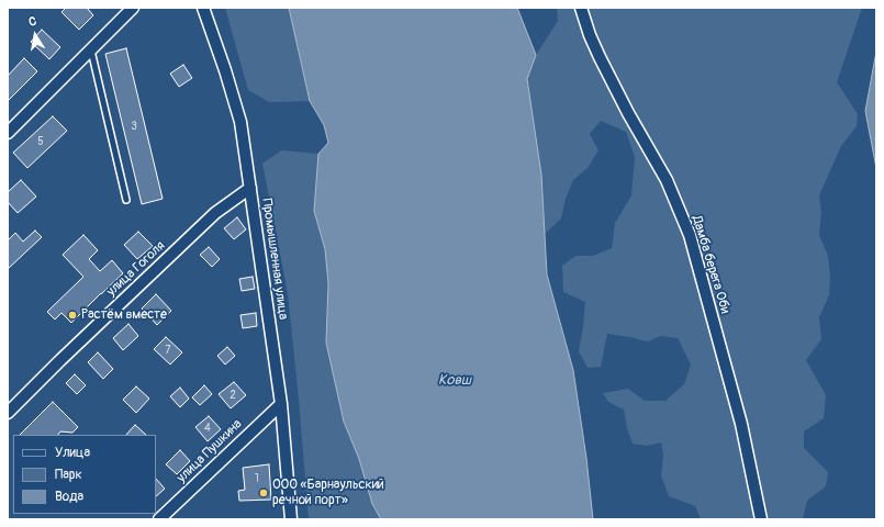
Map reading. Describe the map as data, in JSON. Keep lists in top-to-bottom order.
{
  "streets": {
    "street": [
      "Промышленная улица",
      "Дамба берега Оби",
      "улица Гоголя",
      "улица Пушкина"
    ]
  },
  "crossings": [
    ["Промышленная улица", "улица Гоголя"],
    ["Промышленная улица", "улица Пушкина"]
  ],
  "water": ["Ковш"],
  "places": ["Растём вместе", "ООО «Барнаульский речной порт»"],
  "house_numbers": [
    "3",
    "5",
    "7",
    "2",
    "4",
    "1"
  ],
  "legend": ["Улица", "Парк", "Вода"],
  "north": "top"
}
